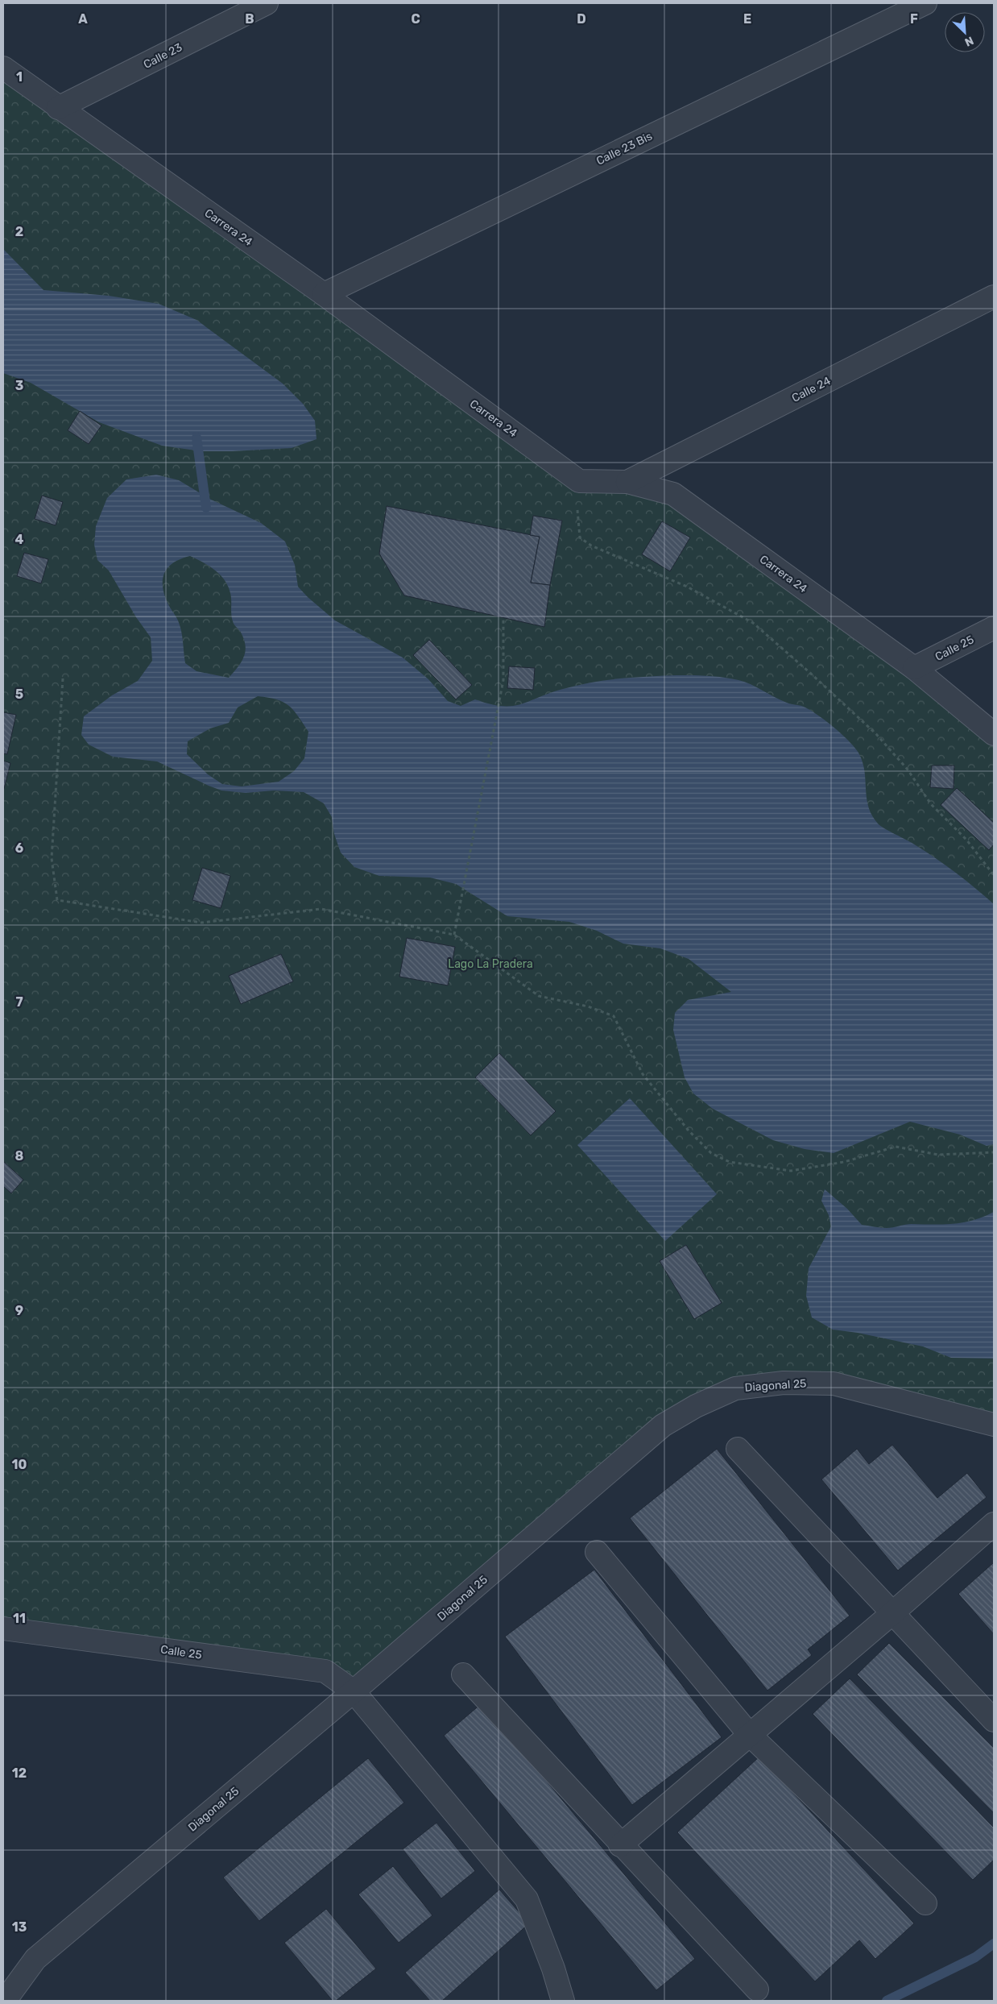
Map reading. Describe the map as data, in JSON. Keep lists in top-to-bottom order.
{
  "streets": {
    "street": [
      "Calle 23",
      "Calle 23 Bis",
      "Carrera 24",
      "Calle 24",
      "Calle 25",
      "Diagonal 25"
    ]
  },
  "crossings": [
    ["Calle 23", "Carrera 24"],
    ["Calle 23 Bis", "Carrera 24"],
    ["Carrera 24", "Calle 24"],
    ["Carrera 24", "Calle 25"],
    ["Calle 25", "Diagonal 25"]
  ],
  "parks": ["Lago La Pradera"],
  "north": "bottom right",
  "grid": {
    "columns": [
      "A",
      "B",
      "C",
      "D",
      "E",
      "F"
    ],
    "rows": [
      "1",
      "2",
      "3",
      "4",
      "5",
      "6",
      "7",
      "8",
      "9",
      "10",
      "11",
      "12",
      "13"
    ]
  }
}
